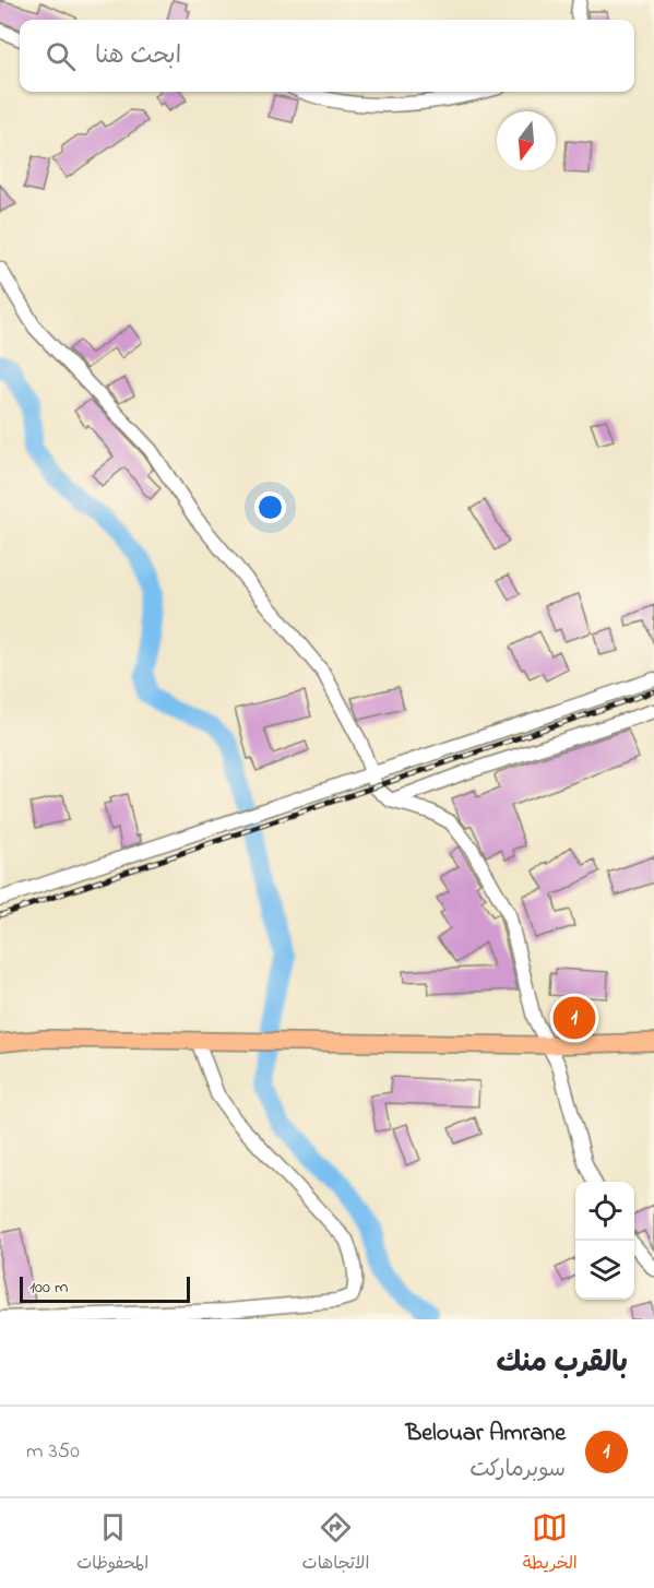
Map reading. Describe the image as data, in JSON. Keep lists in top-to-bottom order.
{
  "scale_bar": "100 m",
  "north": "bottom",
  "page": {
    "search": "ابحث هنا",
    "pins": "1",
    "scale": "100 m",
    "heading": "بالقرب منك",
    "list": [
      {
        "mark": "1",
        "name": "Belouar Amrane",
        "note": "سوبرماركت",
        "value": "350 m"
      }
    ],
    "nav": ["الخريطة", "الاتجاهات", "المحفوظات"]
  }
}
